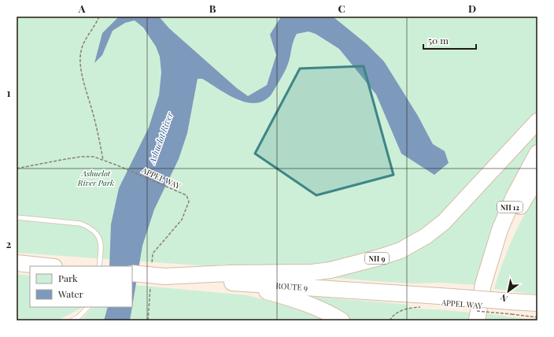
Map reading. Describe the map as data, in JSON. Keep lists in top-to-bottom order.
{
  "streets": {
    "highway": ["NH 12", "NH 9", "ROUTE 9"],
    "path": ["APPEL WAY"]
  },
  "crossings": [
    ["APPEL WAY", "NH 12"],
    ["APPEL WAY", "ROUTE 9"],
    ["NH 9", "ROUTE 9"]
  ],
  "water": ["Ashuelot River"],
  "parks": ["Ashuelot River Park"],
  "legend": ["Park", "Water"],
  "scale_bar": "50 m",
  "north": "bottom left",
  "grid": {
    "columns": [
      "A",
      "B",
      "C",
      "D"
    ],
    "rows": ["1", "2"]
  }
}
